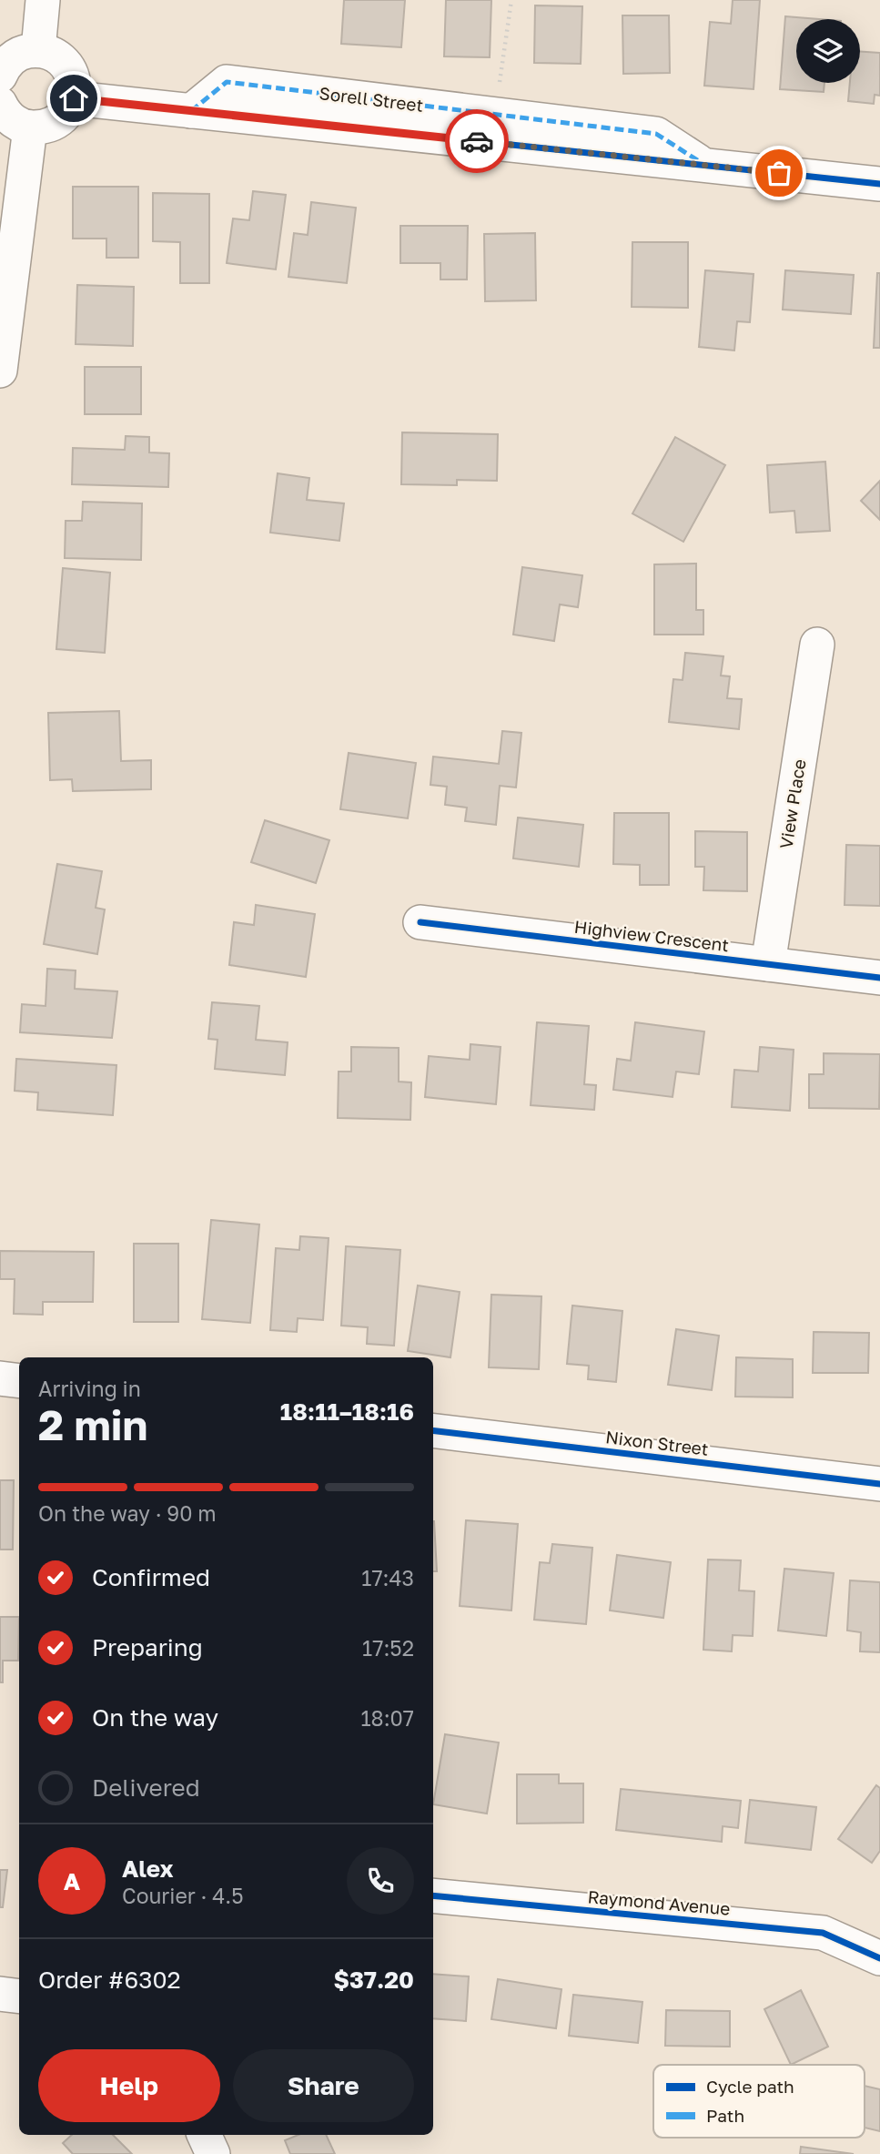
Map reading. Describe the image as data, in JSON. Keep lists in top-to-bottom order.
{
  "streets": {
    "street": [
      "Sorell Street",
      "View Place",
      "Highview Crescent",
      "Nixon Street",
      "Raymond Avenue"
    ]
  },
  "crossings": [
    ["View Place", "Highview Crescent"]
  ],
  "legend": ["Cycle path", "Path"],
  "page": {
    "heading": ["2 min", "Arriving in", "18:11–18:16"],
    "panel": [
      "Alex",
      "Courier · 4.5",
      "Order #6302",
      "$37.20"
    ],
    "bar": "On the way · 90 m",
    "list": [
      ["Confirmed", "17:43"],
      ["Preparing", "17:52"],
      ["On the way", "18:07"],
      "Delivered"
    ],
    "round": "A",
    "buttons": ["Help", "Share"]
  }
}
